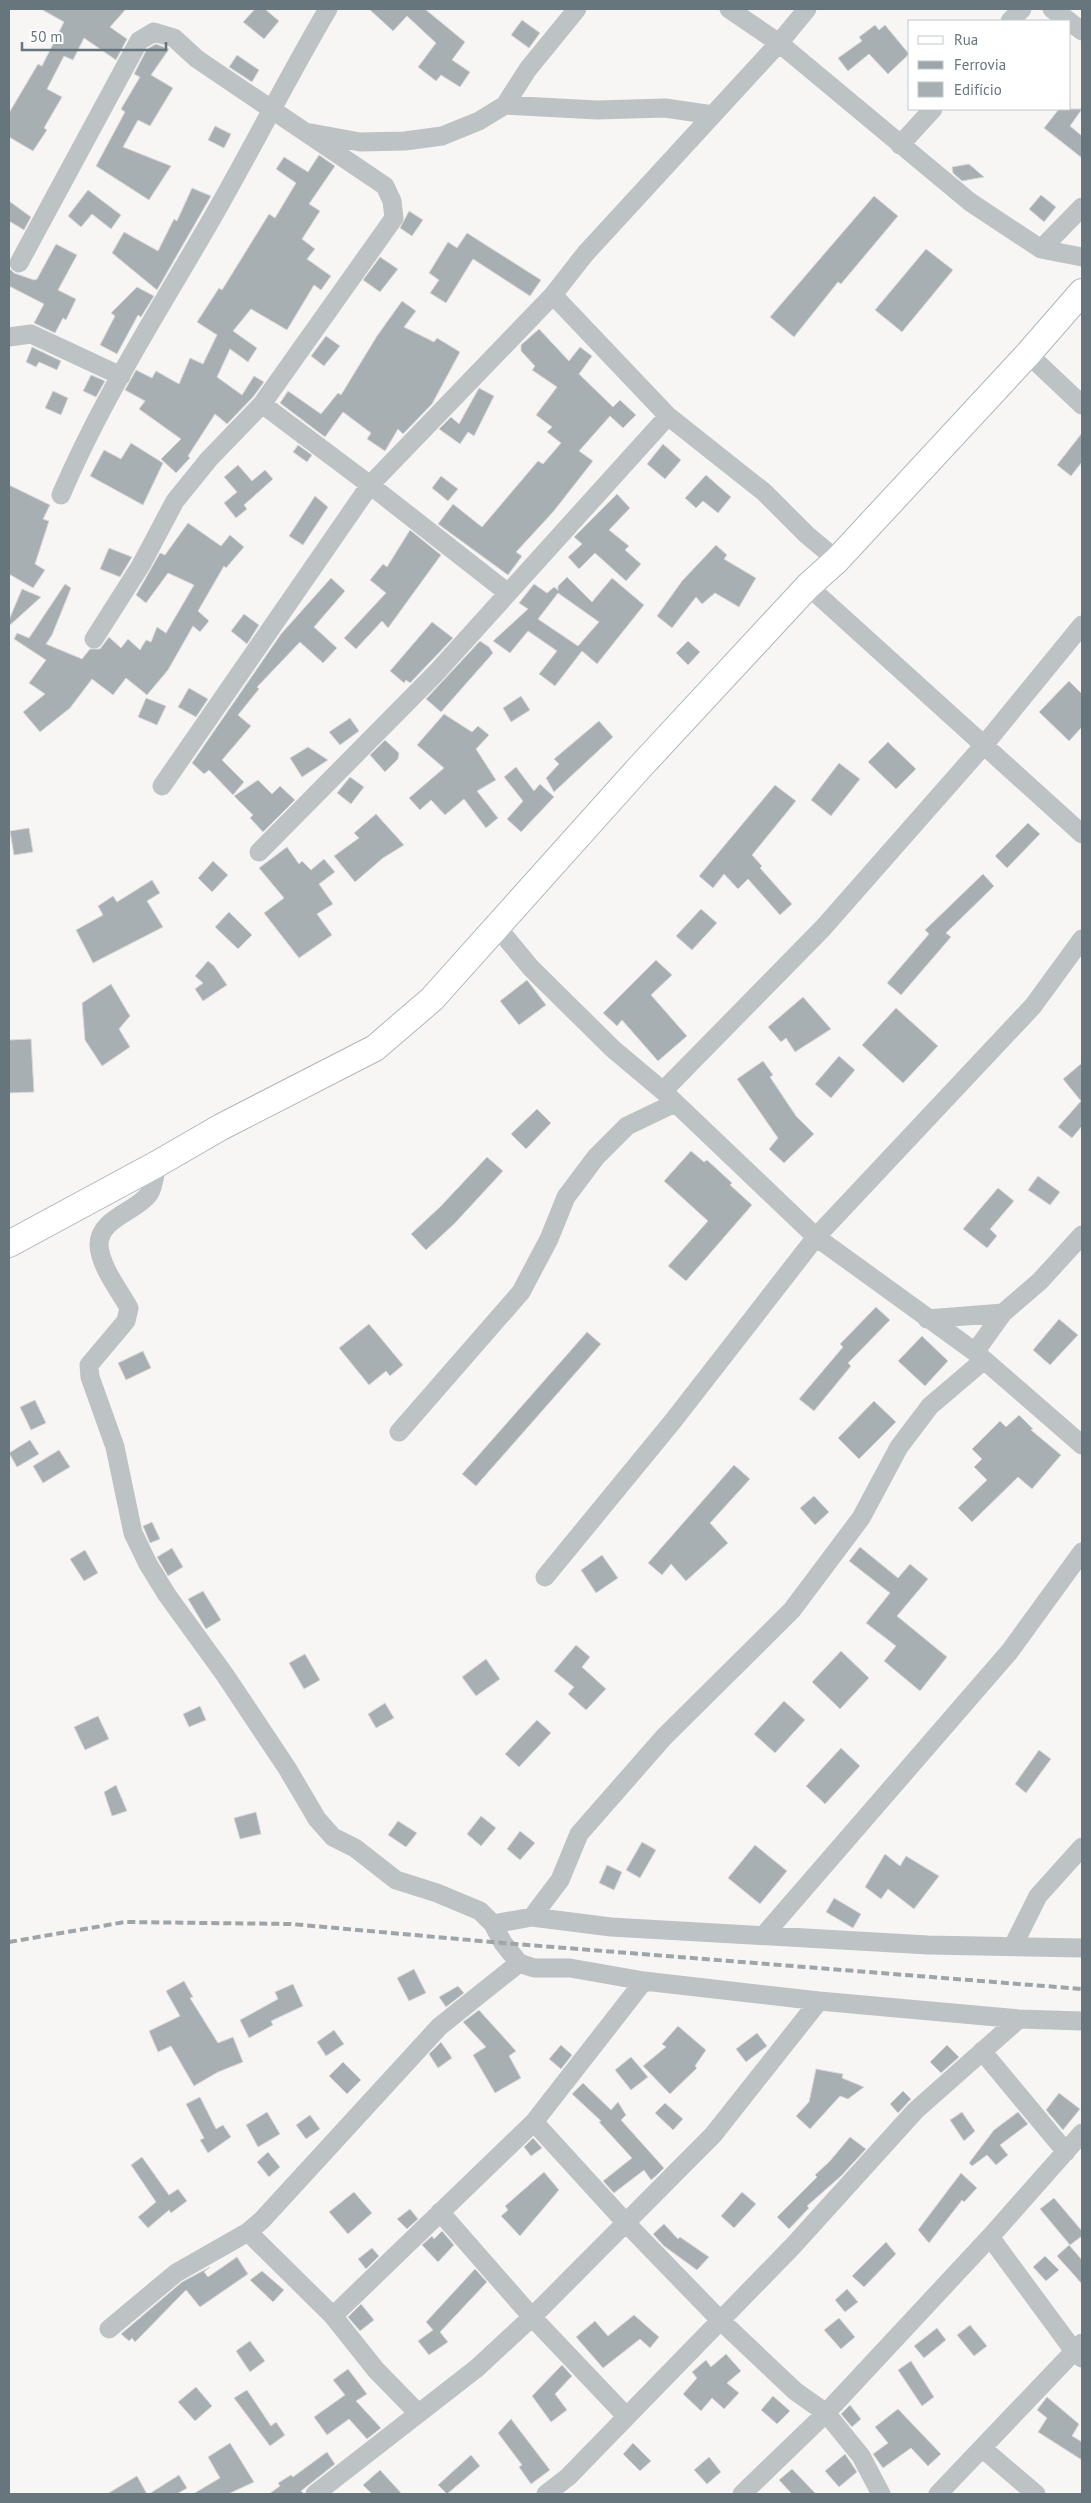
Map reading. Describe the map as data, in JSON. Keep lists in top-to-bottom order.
{
  "legend": ["Rua", "Ferrovia", "Edifício"],
  "scale_bar": "50 m"
}
